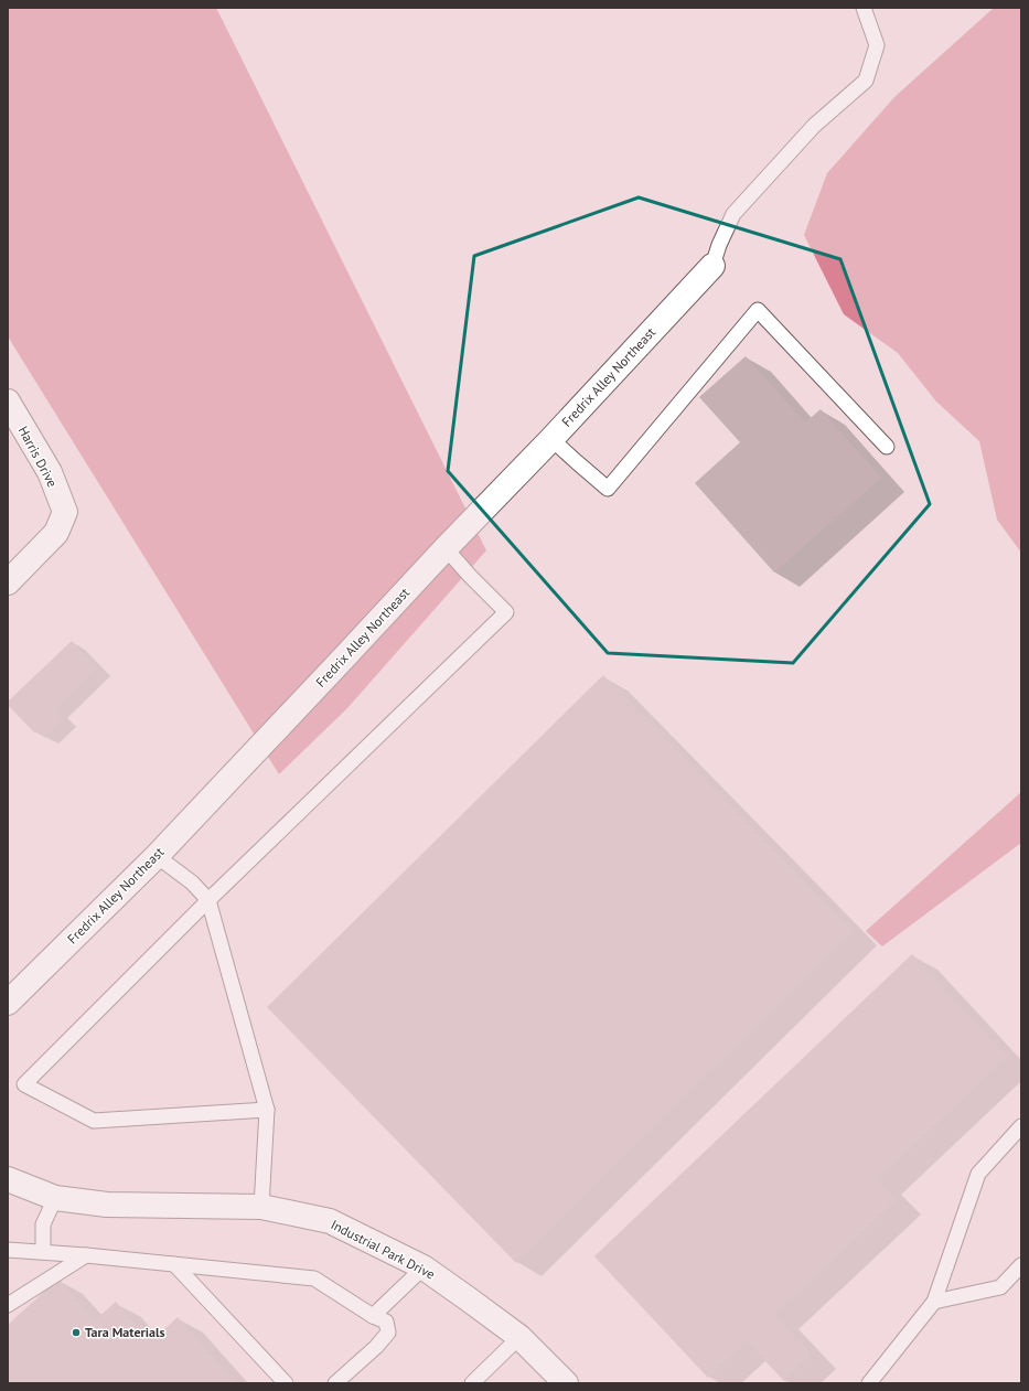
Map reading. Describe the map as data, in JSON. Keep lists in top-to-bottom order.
{
  "streets": {
    "street": ["Fredrix Alley Northeast", "Harris Drive", "Industrial Park Drive"]
  },
  "places": ["Tara Materials"]
}
